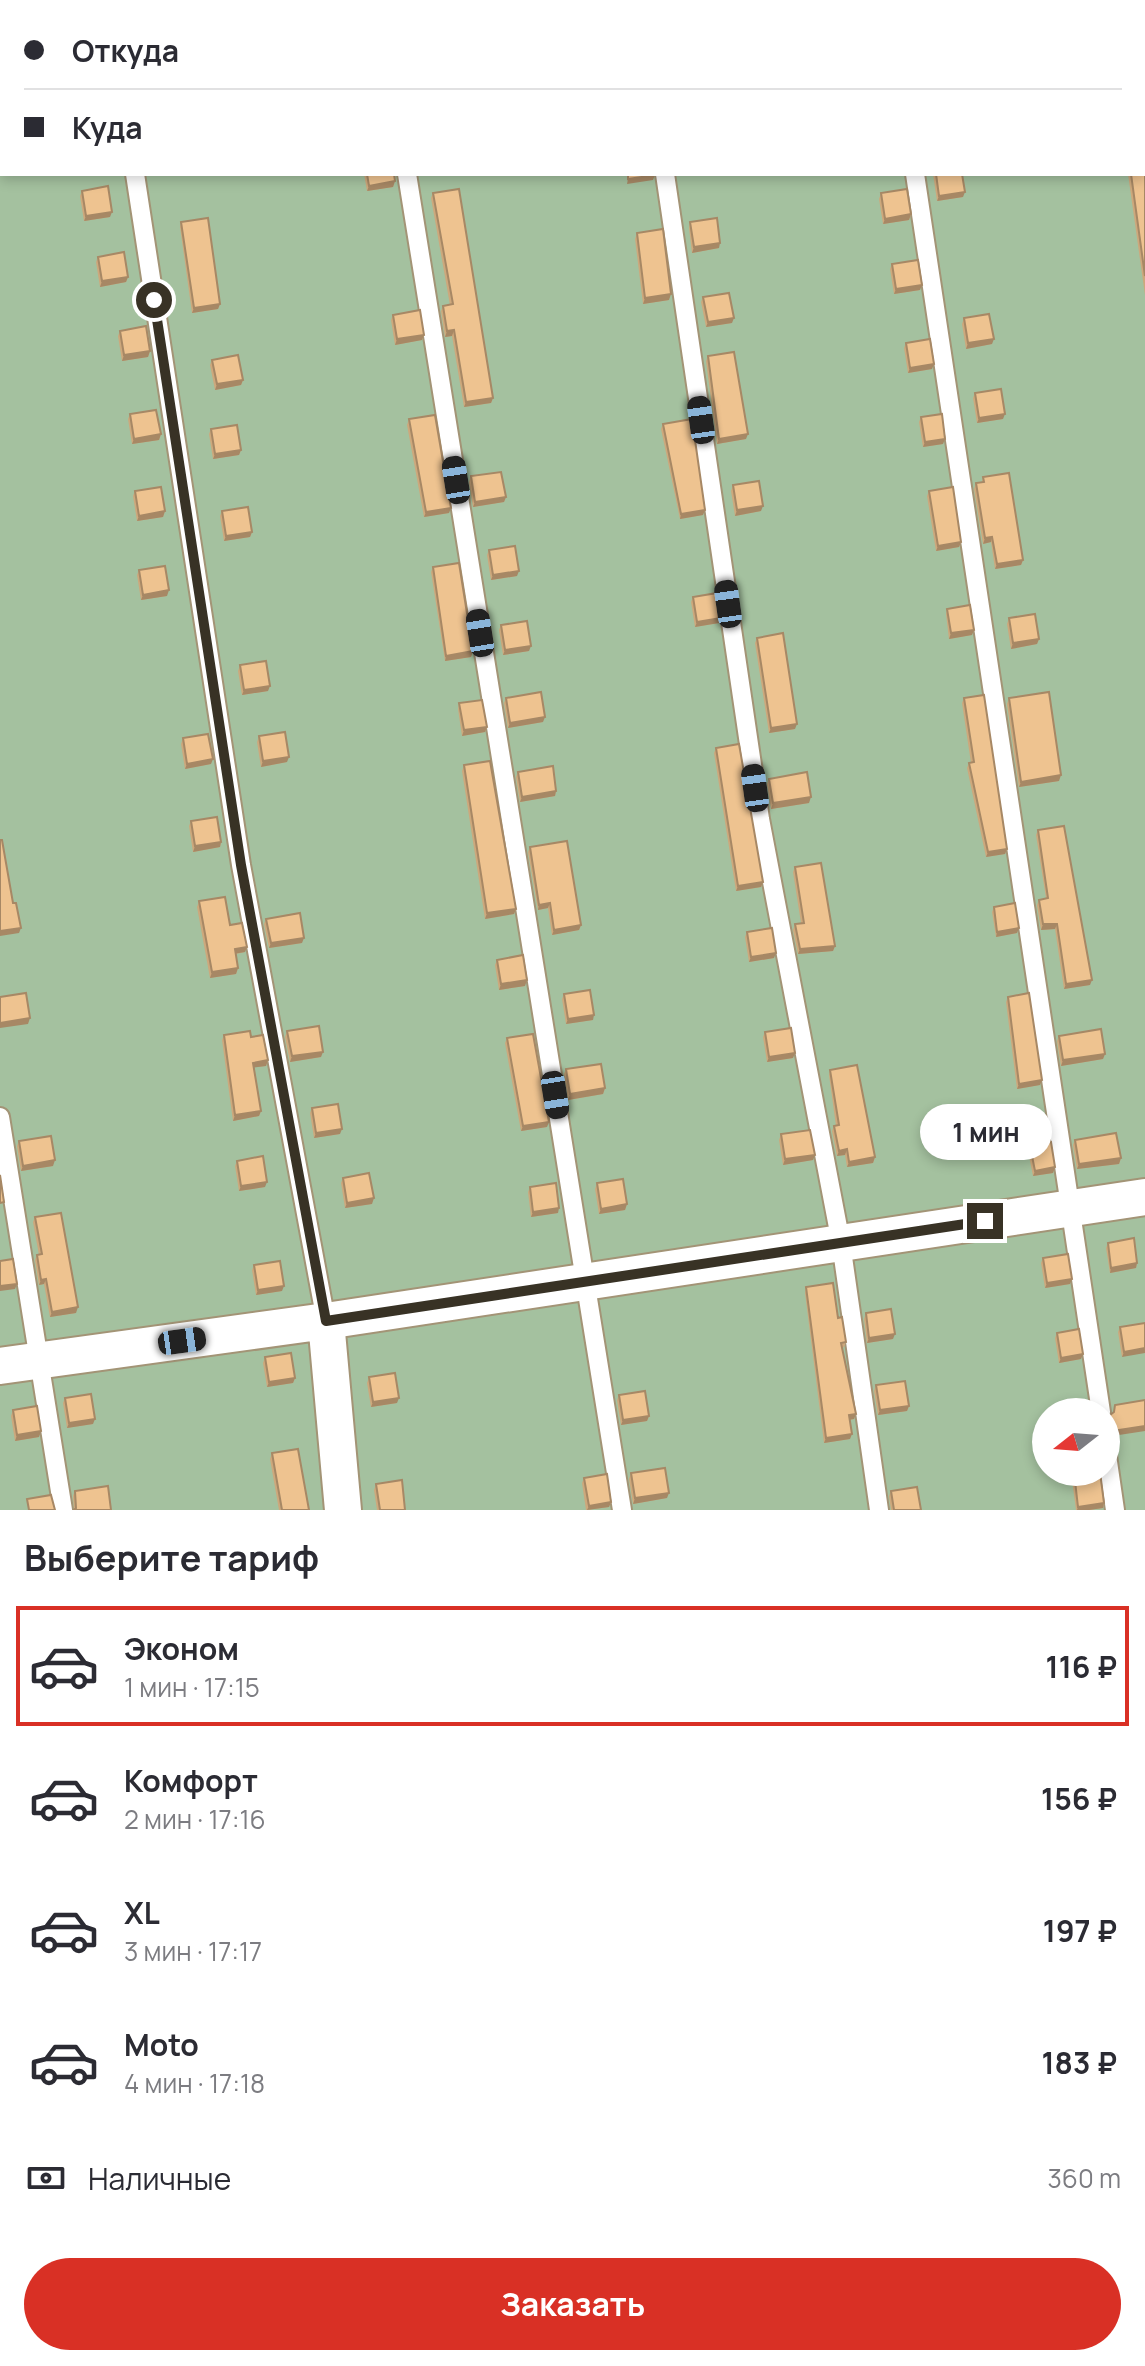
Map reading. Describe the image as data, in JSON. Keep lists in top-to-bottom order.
{
  "north": "left",
  "page": {
    "banner": ["Откуда", "Куда"],
    "bubble": "1 мин",
    "heading": "Выберите тариф",
    "list": [
      {
        "name": "Эконом",
        "note": "1 мин · 17:15",
        "value": "116 ₽"
      },
      {
        "name": "Комфорт",
        "note": "2 мин · 17:16",
        "value": "156 ₽"
      },
      {
        "name": "XL",
        "note": "3 мин · 17:17",
        "value": "197 ₽"
      },
      {
        "name": "Moto",
        "note": "4 мин · 17:18",
        "value": "183 ₽"
      }
    ],
    "pay": ["Наличные", "360 m"],
    "buttons": "Заказать"
  }
}
